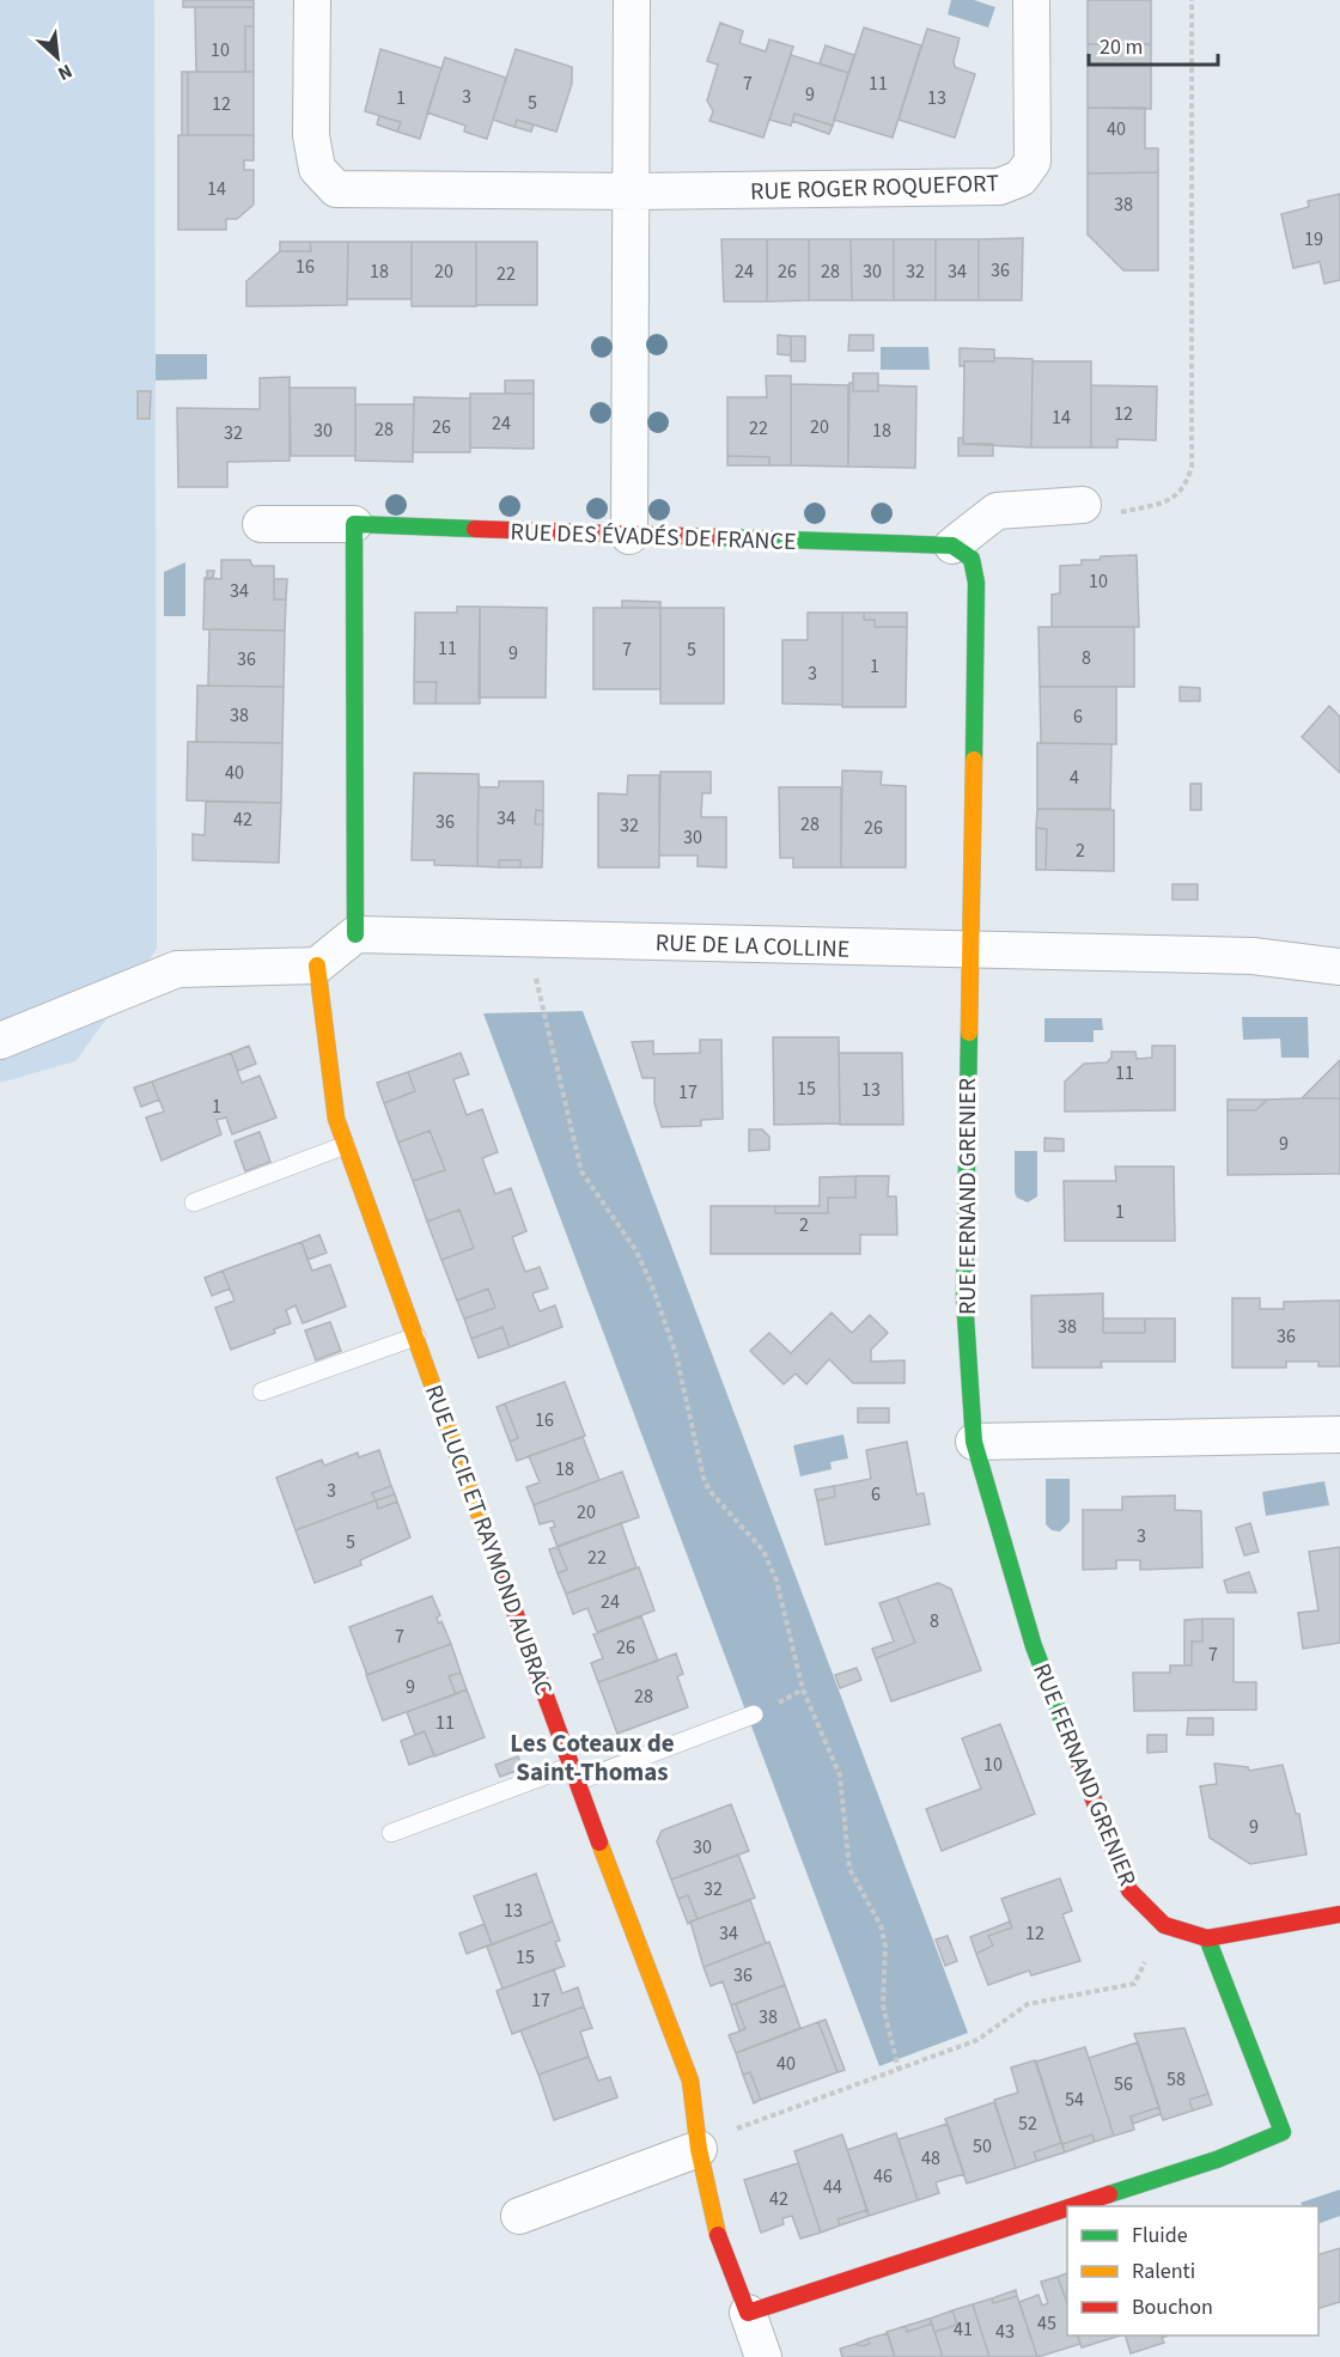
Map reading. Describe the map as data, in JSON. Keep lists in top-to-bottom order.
{
  "streets": {
    "street": [
      "RUE ROGER ROQUEFORT",
      "RUE DES ÉVADÉS DE FRANCE",
      "RUE DE LA COLLINE",
      "RUE FERNAND GRENIER",
      "RUE LUCIE ET RAYMOND AUBRAC"
    ]
  },
  "crossings": [
    ["RUE DE LA COLLINE", "RUE FERNAND GRENIER"]
  ],
  "districts": ["Les Coteaux de Saint-Thomas"],
  "house_numbers": [
    "10",
    "7",
    "11",
    "9",
    "3",
    "1",
    "13",
    "5",
    "12",
    "40",
    "14",
    "38",
    "19",
    "16",
    "36",
    "18",
    "20",
    "24",
    "26",
    "28",
    "30",
    "32",
    "34",
    "22",
    "12",
    "14",
    "24",
    "26",
    "20",
    "22",
    "28",
    "30",
    "18",
    "32",
    "10",
    "34",
    "11",
    "7",
    "5",
    "9",
    "8",
    "36",
    "1",
    "3",
    "38",
    "6",
    "40",
    "4",
    "34",
    "42",
    "36",
    "28",
    "32",
    "26",
    "30",
    "2",
    "11",
    "15",
    "13",
    "17",
    "1",
    "9",
    "1",
    "2",
    "38",
    "36",
    "16",
    "18",
    "3",
    "6",
    "20",
    "3",
    "5",
    "22",
    "24",
    "8",
    "7",
    "26",
    "7",
    "9",
    "28",
    "11",
    "10",
    "9",
    "30",
    "32",
    "13",
    "34",
    "12",
    "15",
    "36",
    "17",
    "38",
    "40",
    "58",
    "56",
    "54",
    "52",
    "50",
    "48",
    "46",
    "44",
    "42",
    "45",
    "41",
    "43"
  ],
  "legend": ["Fluide", "Ralenti", "Bouchon"],
  "scale_bar": "20 m",
  "north": "bottom right"
}
